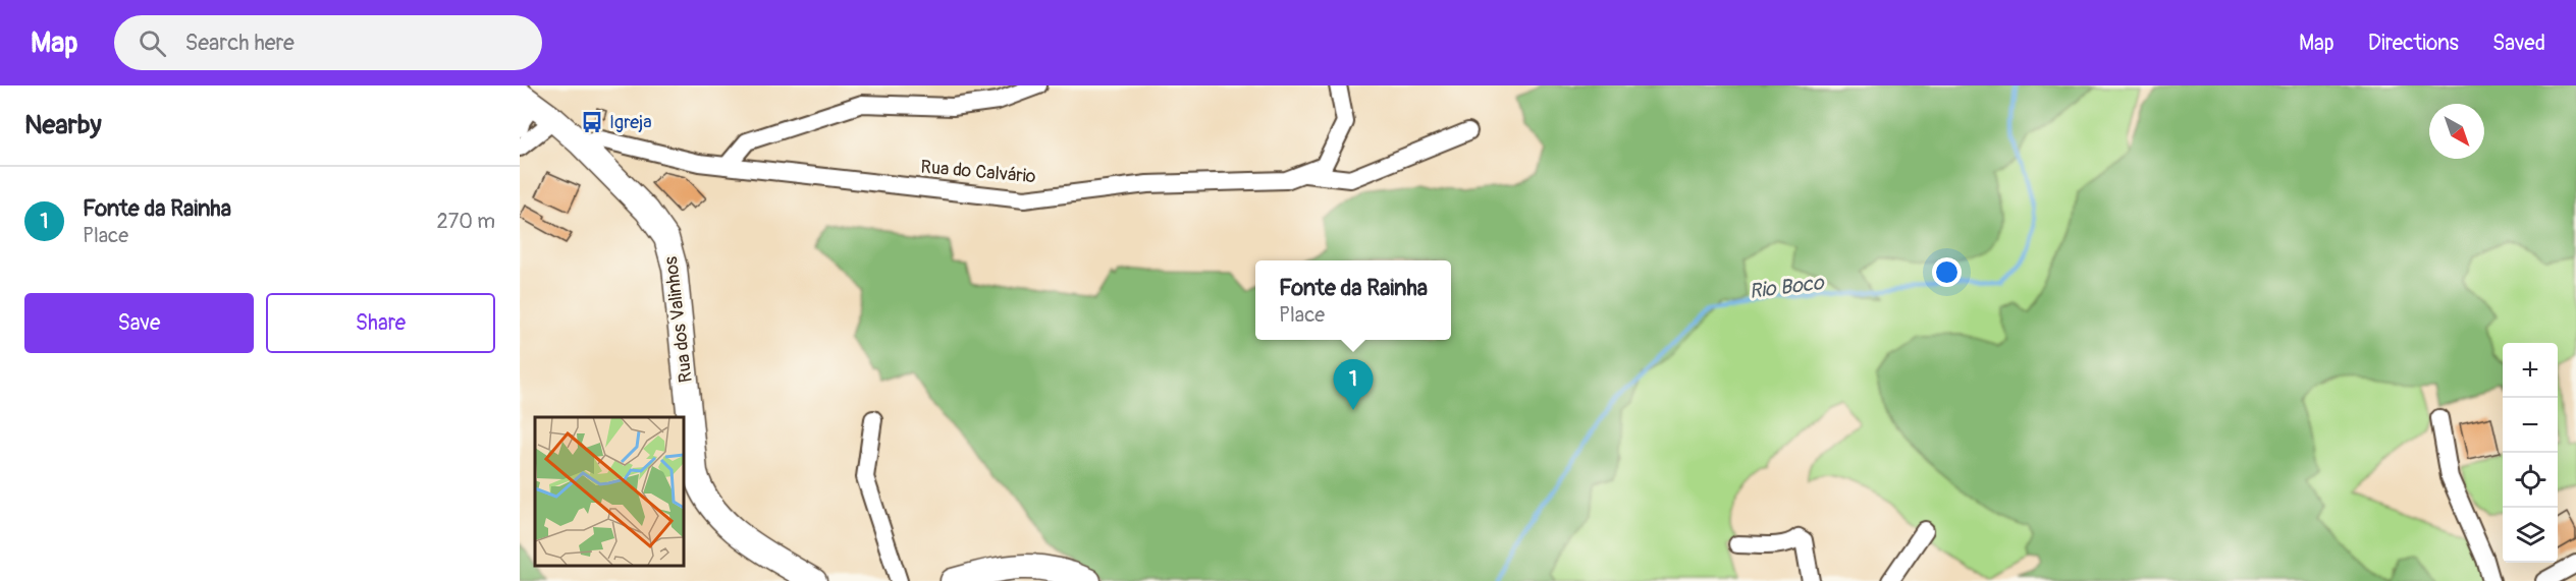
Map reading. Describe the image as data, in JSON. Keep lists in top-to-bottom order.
{
  "streets": {
    "main road": ["Rua dos Valinhos"],
    "street": ["Rua do Calvário"]
  },
  "crossings": [
    ["Rua do Calvário", "Rua dos Valinhos"]
  ],
  "water": ["Rio Boco"],
  "places": {
    "bus stop": ["Igreja"]
  },
  "north": "bottom right",
  "page": {
    "header": "Map",
    "search": "Search here",
    "nav": ["Map", "Directions", "Saved"],
    "heading": "Nearby",
    "list": [
      {
        "mark": "1",
        "name": "Fonte da Rainha",
        "note": "Place",
        "value": "270 m"
      }
    ],
    "popup": ["Fonte da Rainha", "Place"],
    "buttons": ["Save", "Share"],
    "map_buttons": ["+", "−"],
    "pins": "1"
  }
}
